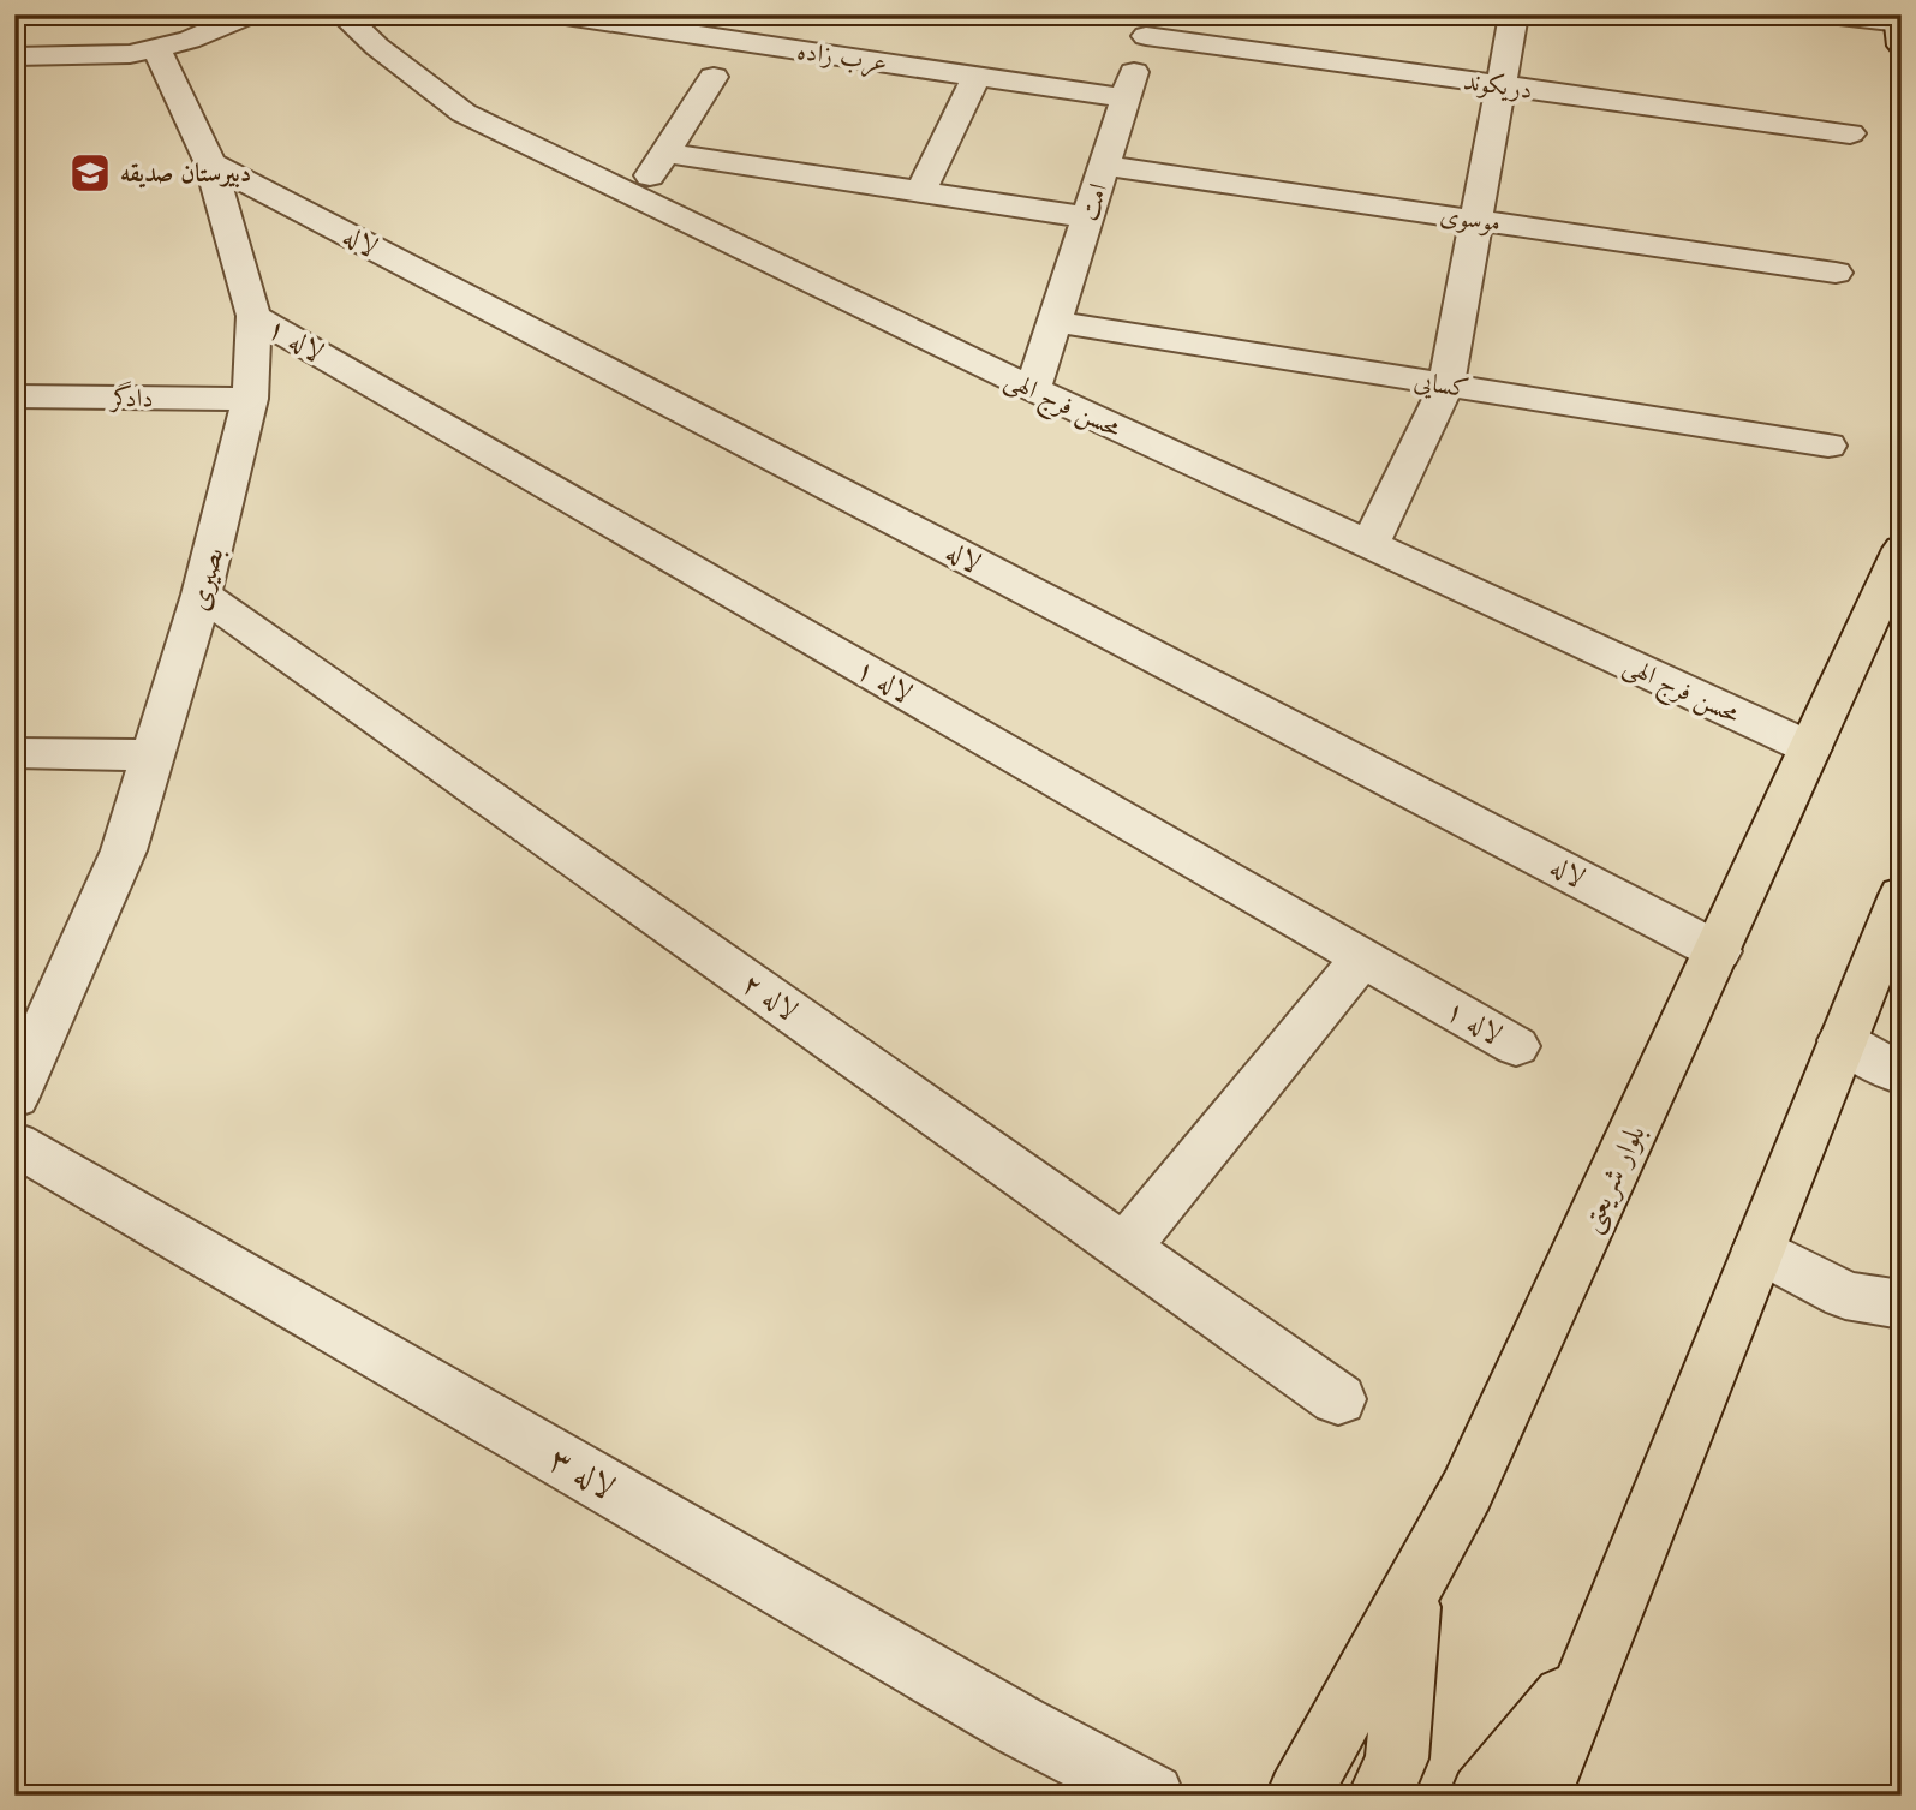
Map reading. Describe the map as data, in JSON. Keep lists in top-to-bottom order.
{
  "streets": {
    "main road": ["بلوار شریعتی"],
    "street": [
      "عرب زاده",
      "دریکوند",
      "امت",
      "موسوی",
      "لاله",
      "لاله ۱",
      "کسایی",
      "دادگر",
      "محسن فرج الهی",
      "بصیری",
      "لاله ۲",
      "لاله ۳"
    ]
  },
  "crossings": [
    ["عرب زاده", "امت"],
    ["دریکوند", "امت"],
    ["امت", "موسوی"],
    ["امت", "کسایی"],
    ["امت", "محسن فرج الهی"],
    ["لاله", "بصیری"],
    ["لاله", "بلوار شریعتی"],
    ["لاله ۱", "بصیری"],
    ["دادگر", "بصیری"],
    ["محسن فرج الهی", "بلوار شریعتی"],
    ["بصیری", "لاله ۲"]
  ],
  "places": {
    "school or university": ["دبیرستان صدیقه"]
  }
}
